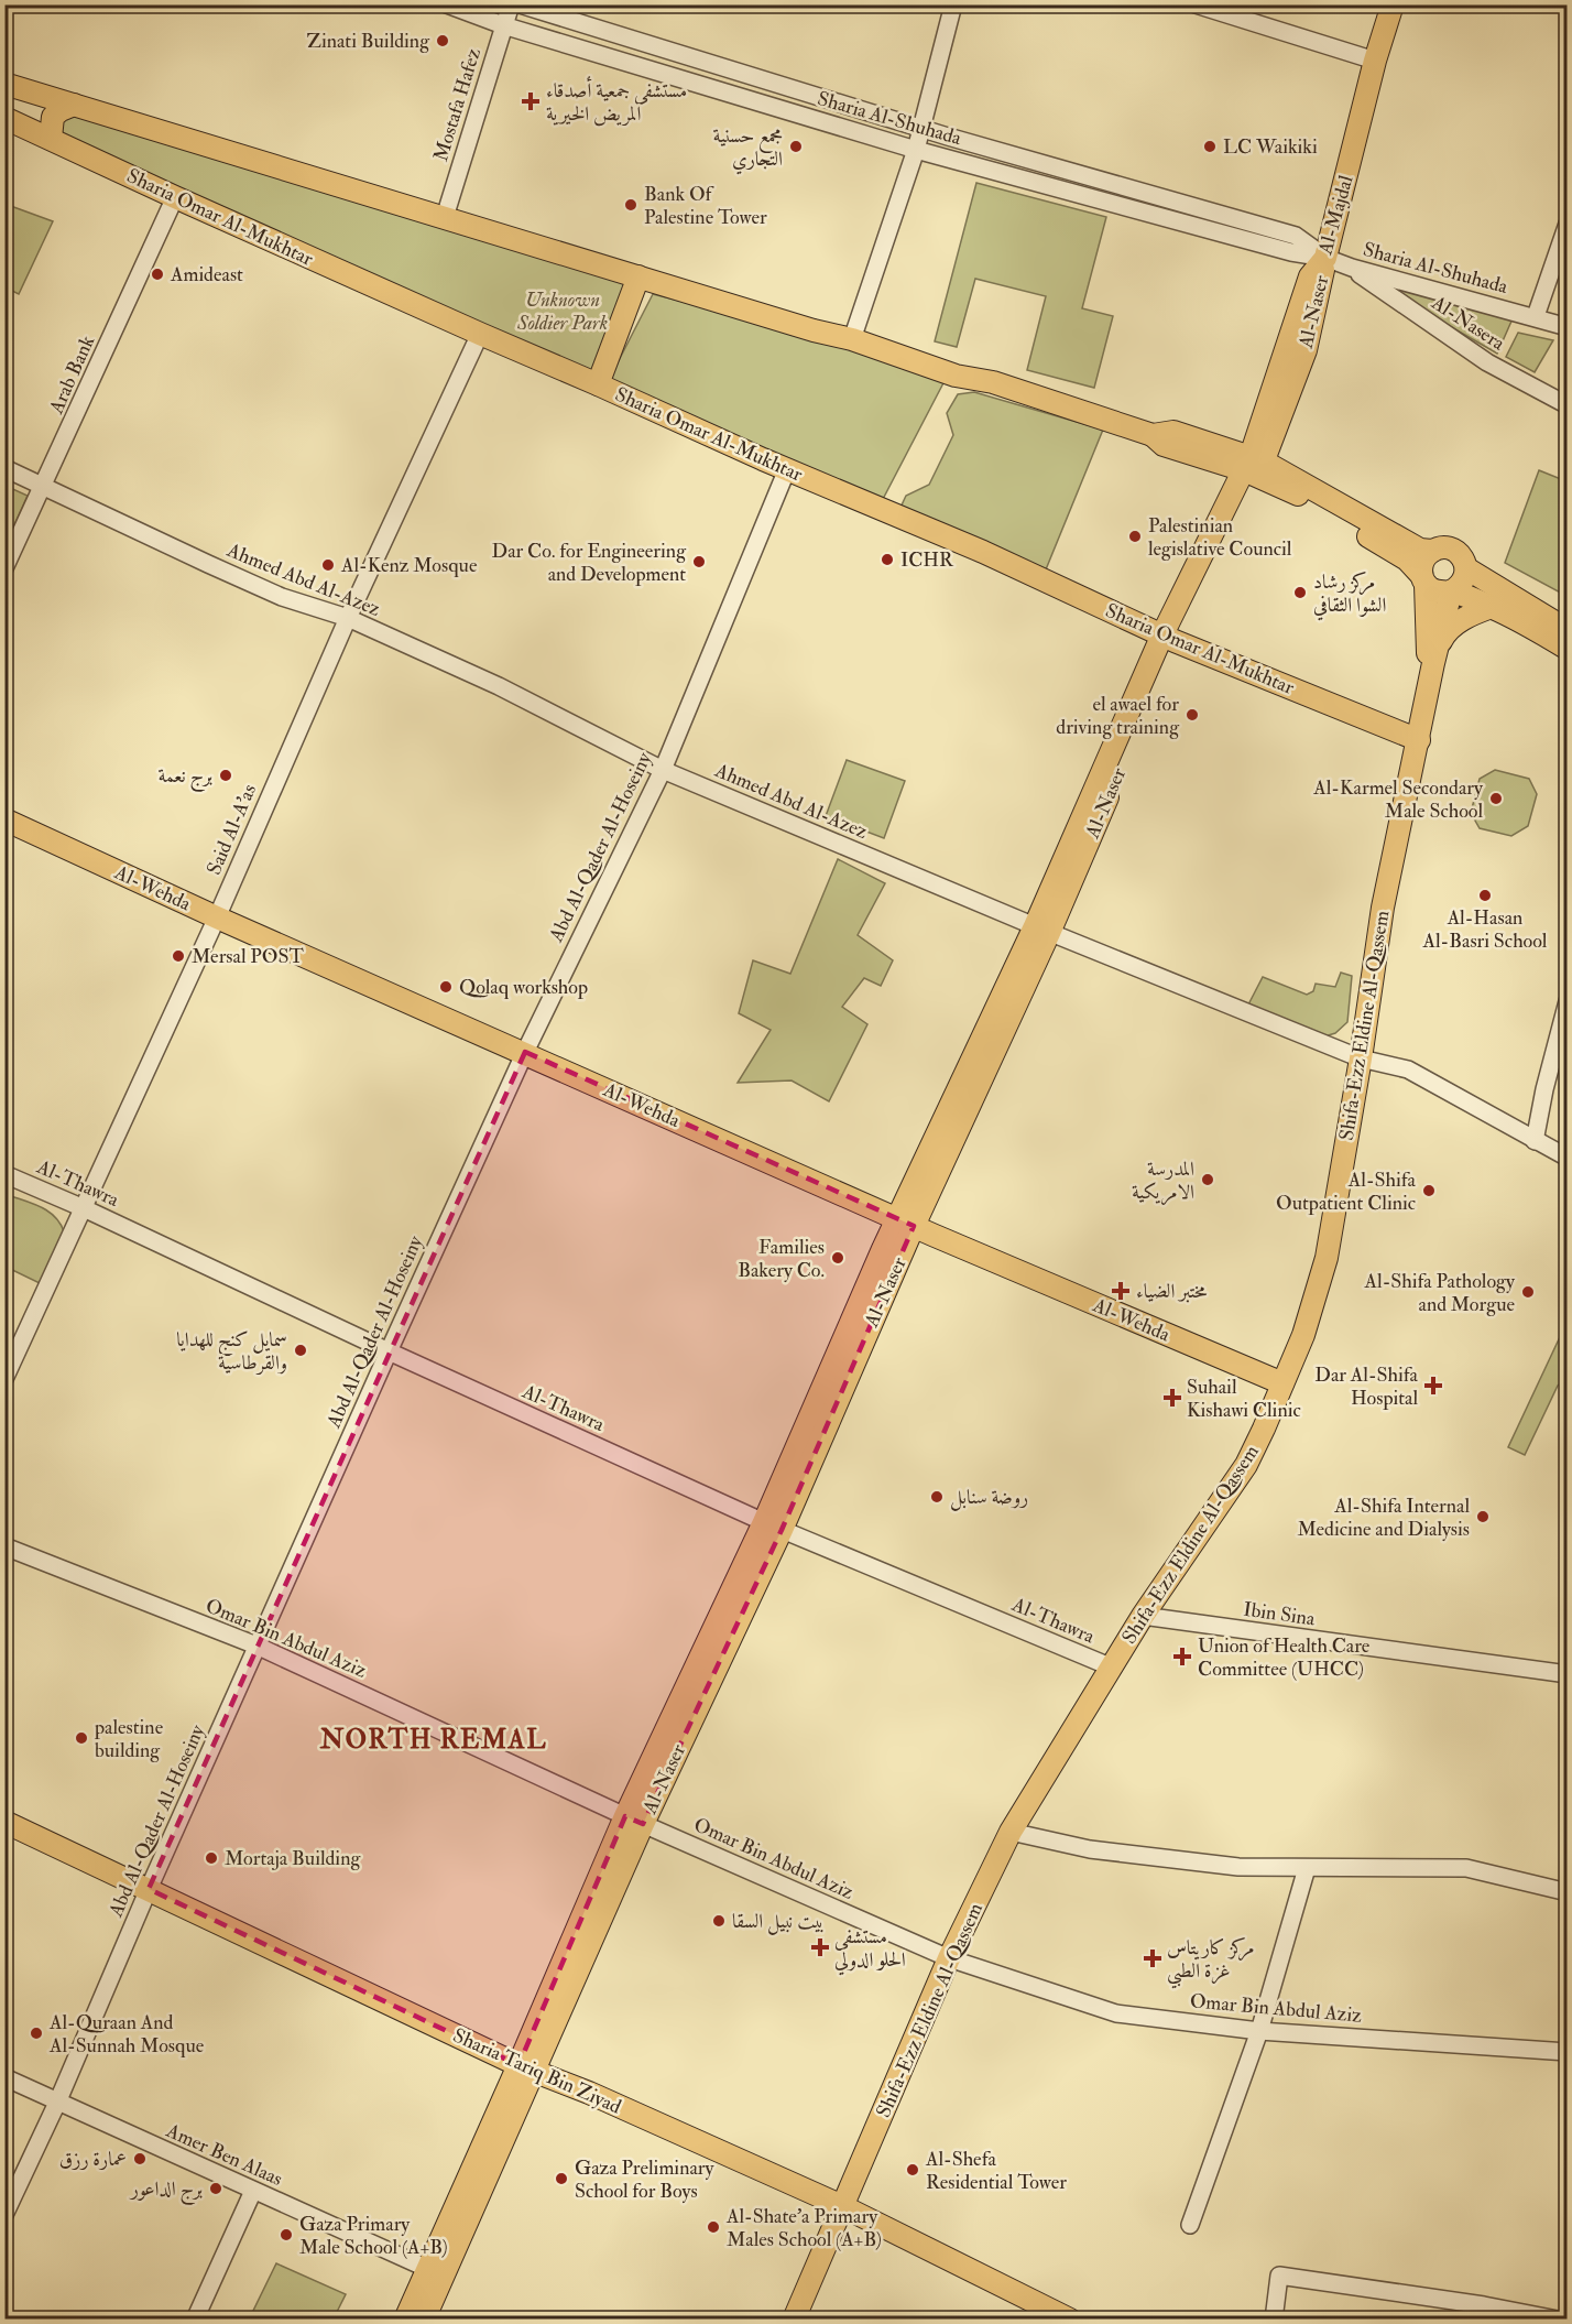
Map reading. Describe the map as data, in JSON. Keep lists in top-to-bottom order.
{
  "streets": {
    "main road": [
      "Al-Majdal",
      "Sharia Omar Al-Mukhtar",
      "Al-Naser",
      "Al-Wehda",
      "Shifa-Ezz Eldine Al-Qassem",
      "Sharia Tariq Bin Ziyad"
    ],
    "street": [
      "Mostafa Hafez",
      "Sharia Al-Shuhada",
      "Al-Nasera",
      "Arab Bank",
      "Ahmed Abd Al-Azez",
      "Said Al-A'as",
      "Abd Al-Qader Al-Hoseiny",
      "Al-Thawra",
      "Ibin Sina",
      "Omar Bin Abdul Aziz",
      "Amer Ben Alaas"
    ]
  },
  "crossings": [
    ["Mostafa Hafez", "Sharia Al-Shuhada"],
    ["Sharia Al-Shuhada", "Al-Majdal"],
    ["Sharia Al-Shuhada", "Al-Nasera"],
    ["Al-Majdal", "Al-Naser"],
    ["Sharia Omar Al-Mukhtar", "Al-Naser"],
    ["Sharia Omar Al-Mukhtar", "Arab Bank"],
    ["Sharia Omar Al-Mukhtar", "Said Al-A'as"],
    ["Sharia Omar Al-Mukhtar", "Abd Al-Qader Al-Hoseiny"],
    ["Sharia Omar Al-Mukhtar", "Shifa-Ezz Eldine Al-Qassem"],
    ["Al-Naser", "Ahmed Abd Al-Azez"],
    ["Al-Naser", "Al-Wehda"],
    ["Al-Naser", "Al-Thawra"],
    ["Al-Naser", "Omar Bin Abdul Aziz"],
    ["Al-Naser", "Sharia Tariq Bin Ziyad"],
    ["Al-Naser", "Amer Ben Alaas"],
    ["Arab Bank", "Ahmed Abd Al-Azez"],
    ["Ahmed Abd Al-Azez", "Said Al-A'as"],
    ["Ahmed Abd Al-Azez", "Abd Al-Qader Al-Hoseiny"],
    ["Ahmed Abd Al-Azez", "Shifa-Ezz Eldine Al-Qassem"],
    ["Said Al-A'as", "Al-Wehda"],
    ["Said Al-A'as", "Al-Thawra"],
    ["Abd Al-Qader Al-Hoseiny", "Al-Wehda"],
    ["Abd Al-Qader Al-Hoseiny", "Al-Thawra"],
    ["Abd Al-Qader Al-Hoseiny", "Omar Bin Abdul Aziz"],
    ["Abd Al-Qader Al-Hoseiny", "Sharia Tariq Bin Ziyad"],
    ["Abd Al-Qader Al-Hoseiny", "Amer Ben Alaas"],
    ["Al-Wehda", "Shifa-Ezz Eldine Al-Qassem"],
    ["Shifa-Ezz Eldine Al-Qassem", "Al-Thawra"],
    ["Shifa-Ezz Eldine Al-Qassem", "Ibin Sina"],
    ["Shifa-Ezz Eldine Al-Qassem", "Omar Bin Abdul Aziz"],
    ["Shifa-Ezz Eldine Al-Qassem", "Sharia Tariq Bin Ziyad"]
  ],
  "districts": ["NORTH REMAL"],
  "parks": ["Unknown Soldier Park"],
  "places": {
    "other": [
      "Zinati Building",
      "مجمع حسنية التجاري",
      "LC Waikiki",
      "Bank Of Palestine Tower",
      "Amideast",
      "Palestinian legislative Council",
      "ICHR",
      "Dar Co. for Engineering and Development",
      "Al-Kenz Mosque",
      "مركز رشاد الشوا الثقافي",
      "el awael for driving training",
      "برج نعمة",
      "Al-Karmel Secondary Male School",
      "Al-Hasan Al-Basri School",
      "Mersal POST",
      "Qolaq workshop",
      "المدرسة الامريكية",
      "Al-Shifa Outpatient Clinic",
      "Families Bakery Co.",
      "Al-Shifa Pathology and Morgue",
      "سمايل كنج للهدايا والقرطاسية",
      "روضة سنابل",
      "Al-Shifa Internal Medicine and Dialysis",
      "palestine building",
      "Mortaja Building",
      "بيت نبيل السقا",
      "Al-Quraan And Al-Sunnah Mosque",
      "عمارة رزق",
      "Al-Shefa Residential Tower",
      "Gaza Preliminary School for Boys",
      "برج الداعور",
      "Al-Shate'a Primary Males School (A+B)",
      "Gaza Primary Male School (A+B)"
    ],
    "health": [
      "مستشفى جمعية أصدقاء المريض الخيرية",
      "مختبر الضياء",
      "Dar Al-Shifa Hospital",
      "Suhail Kishawi Clinic",
      "Union of Health Care Committee (UHCC)",
      "مستشفى الحلو الدولي",
      "مركز كاريتاس غزة الطبي"
    ]
  }
}
